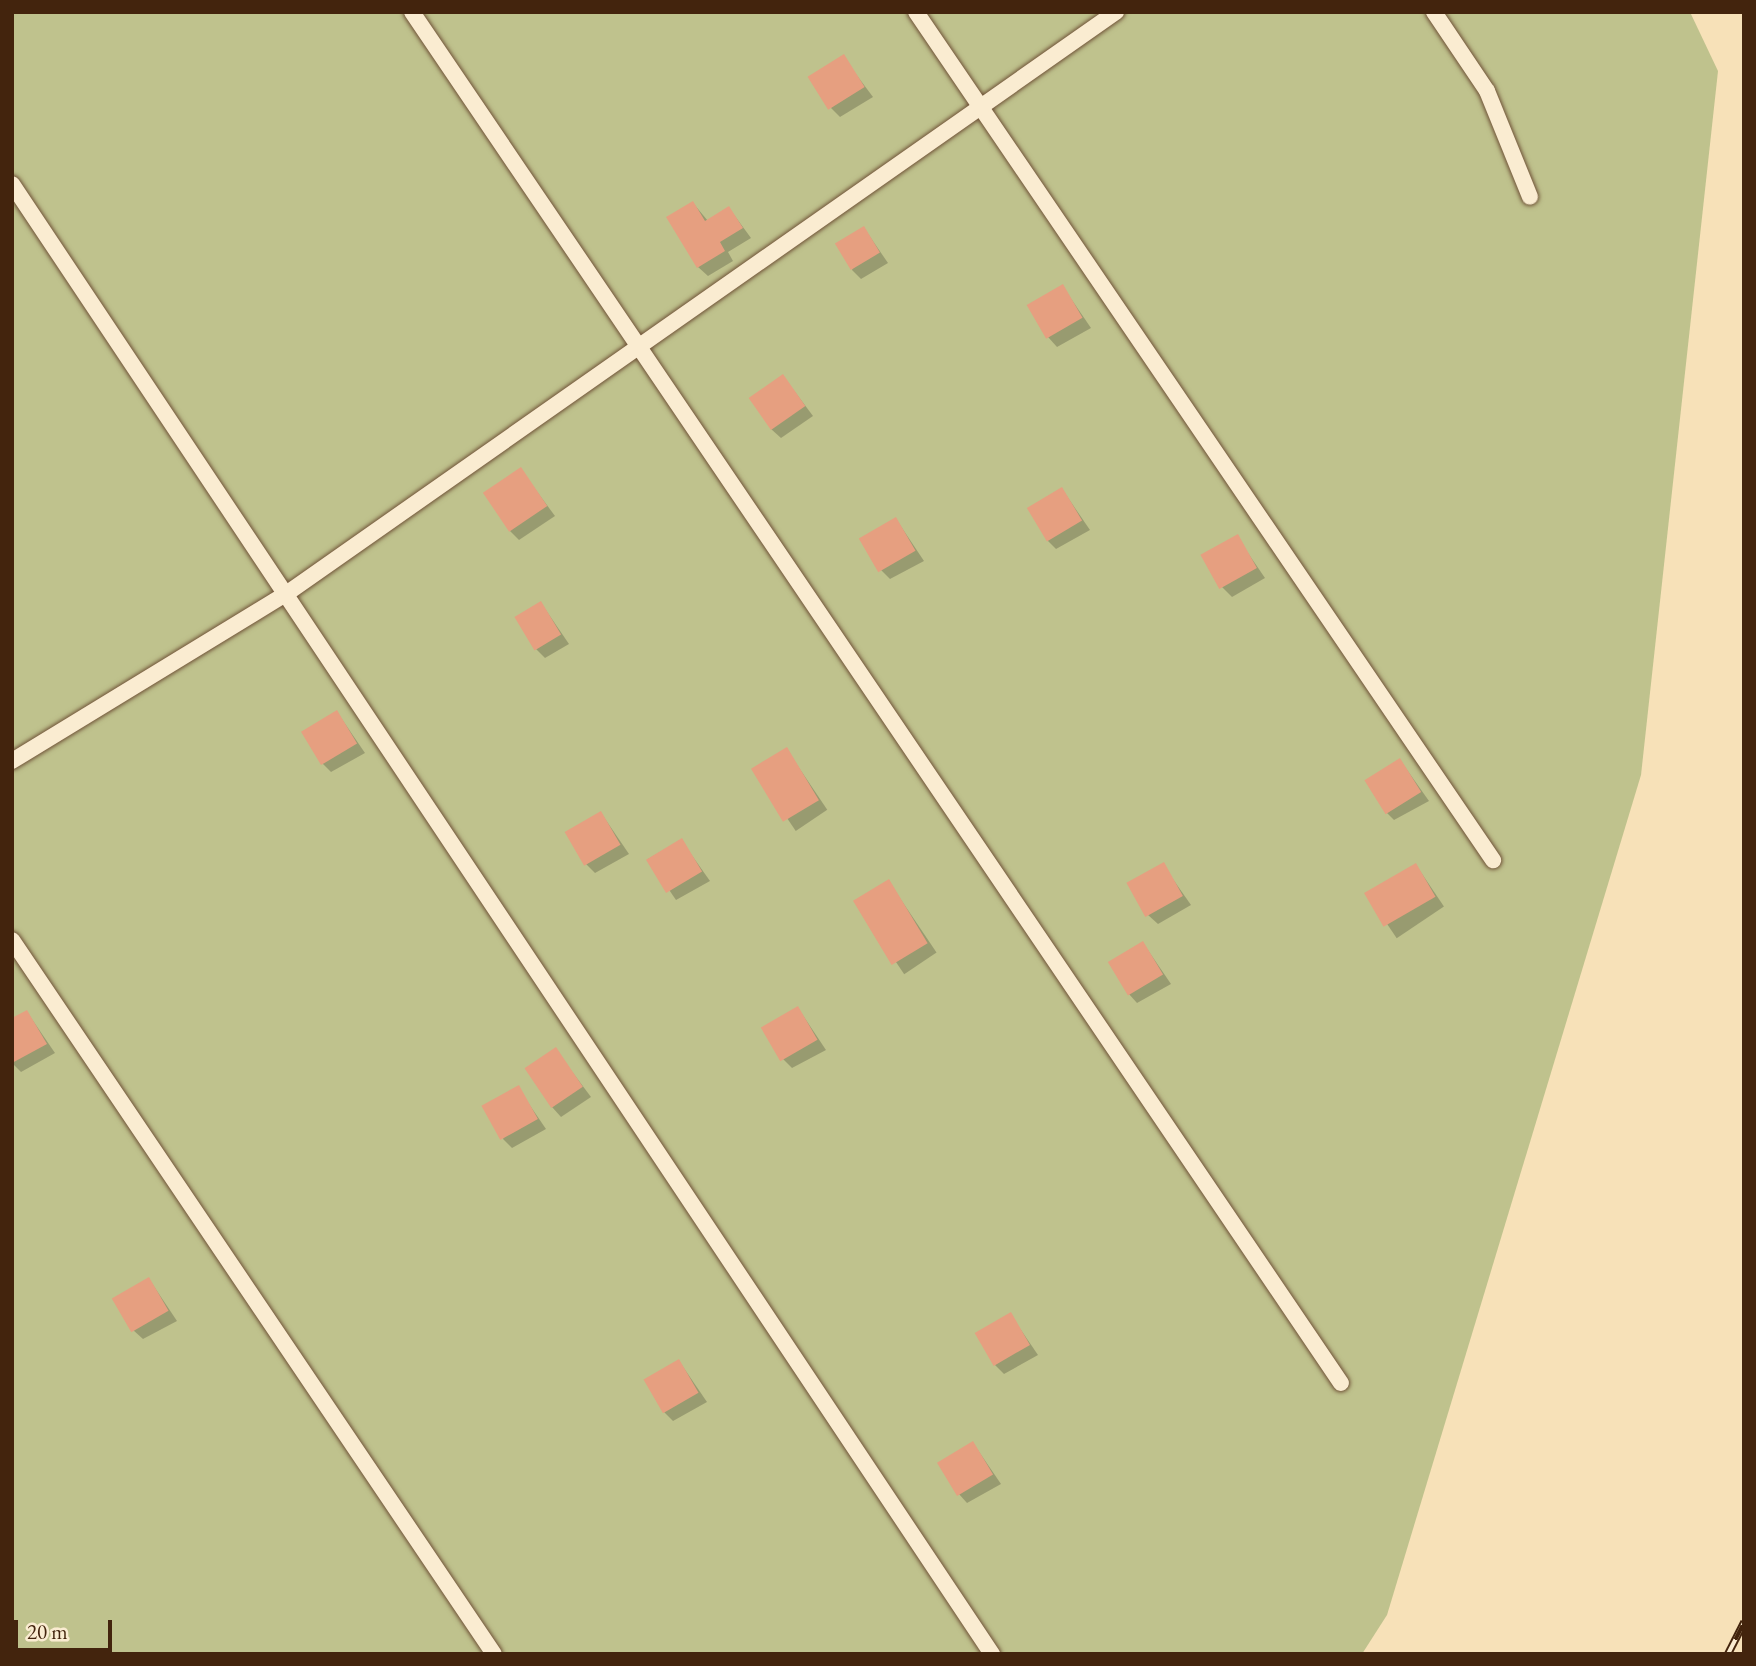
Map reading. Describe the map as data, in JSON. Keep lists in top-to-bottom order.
{
  "scale_bar": "20 m"
}
